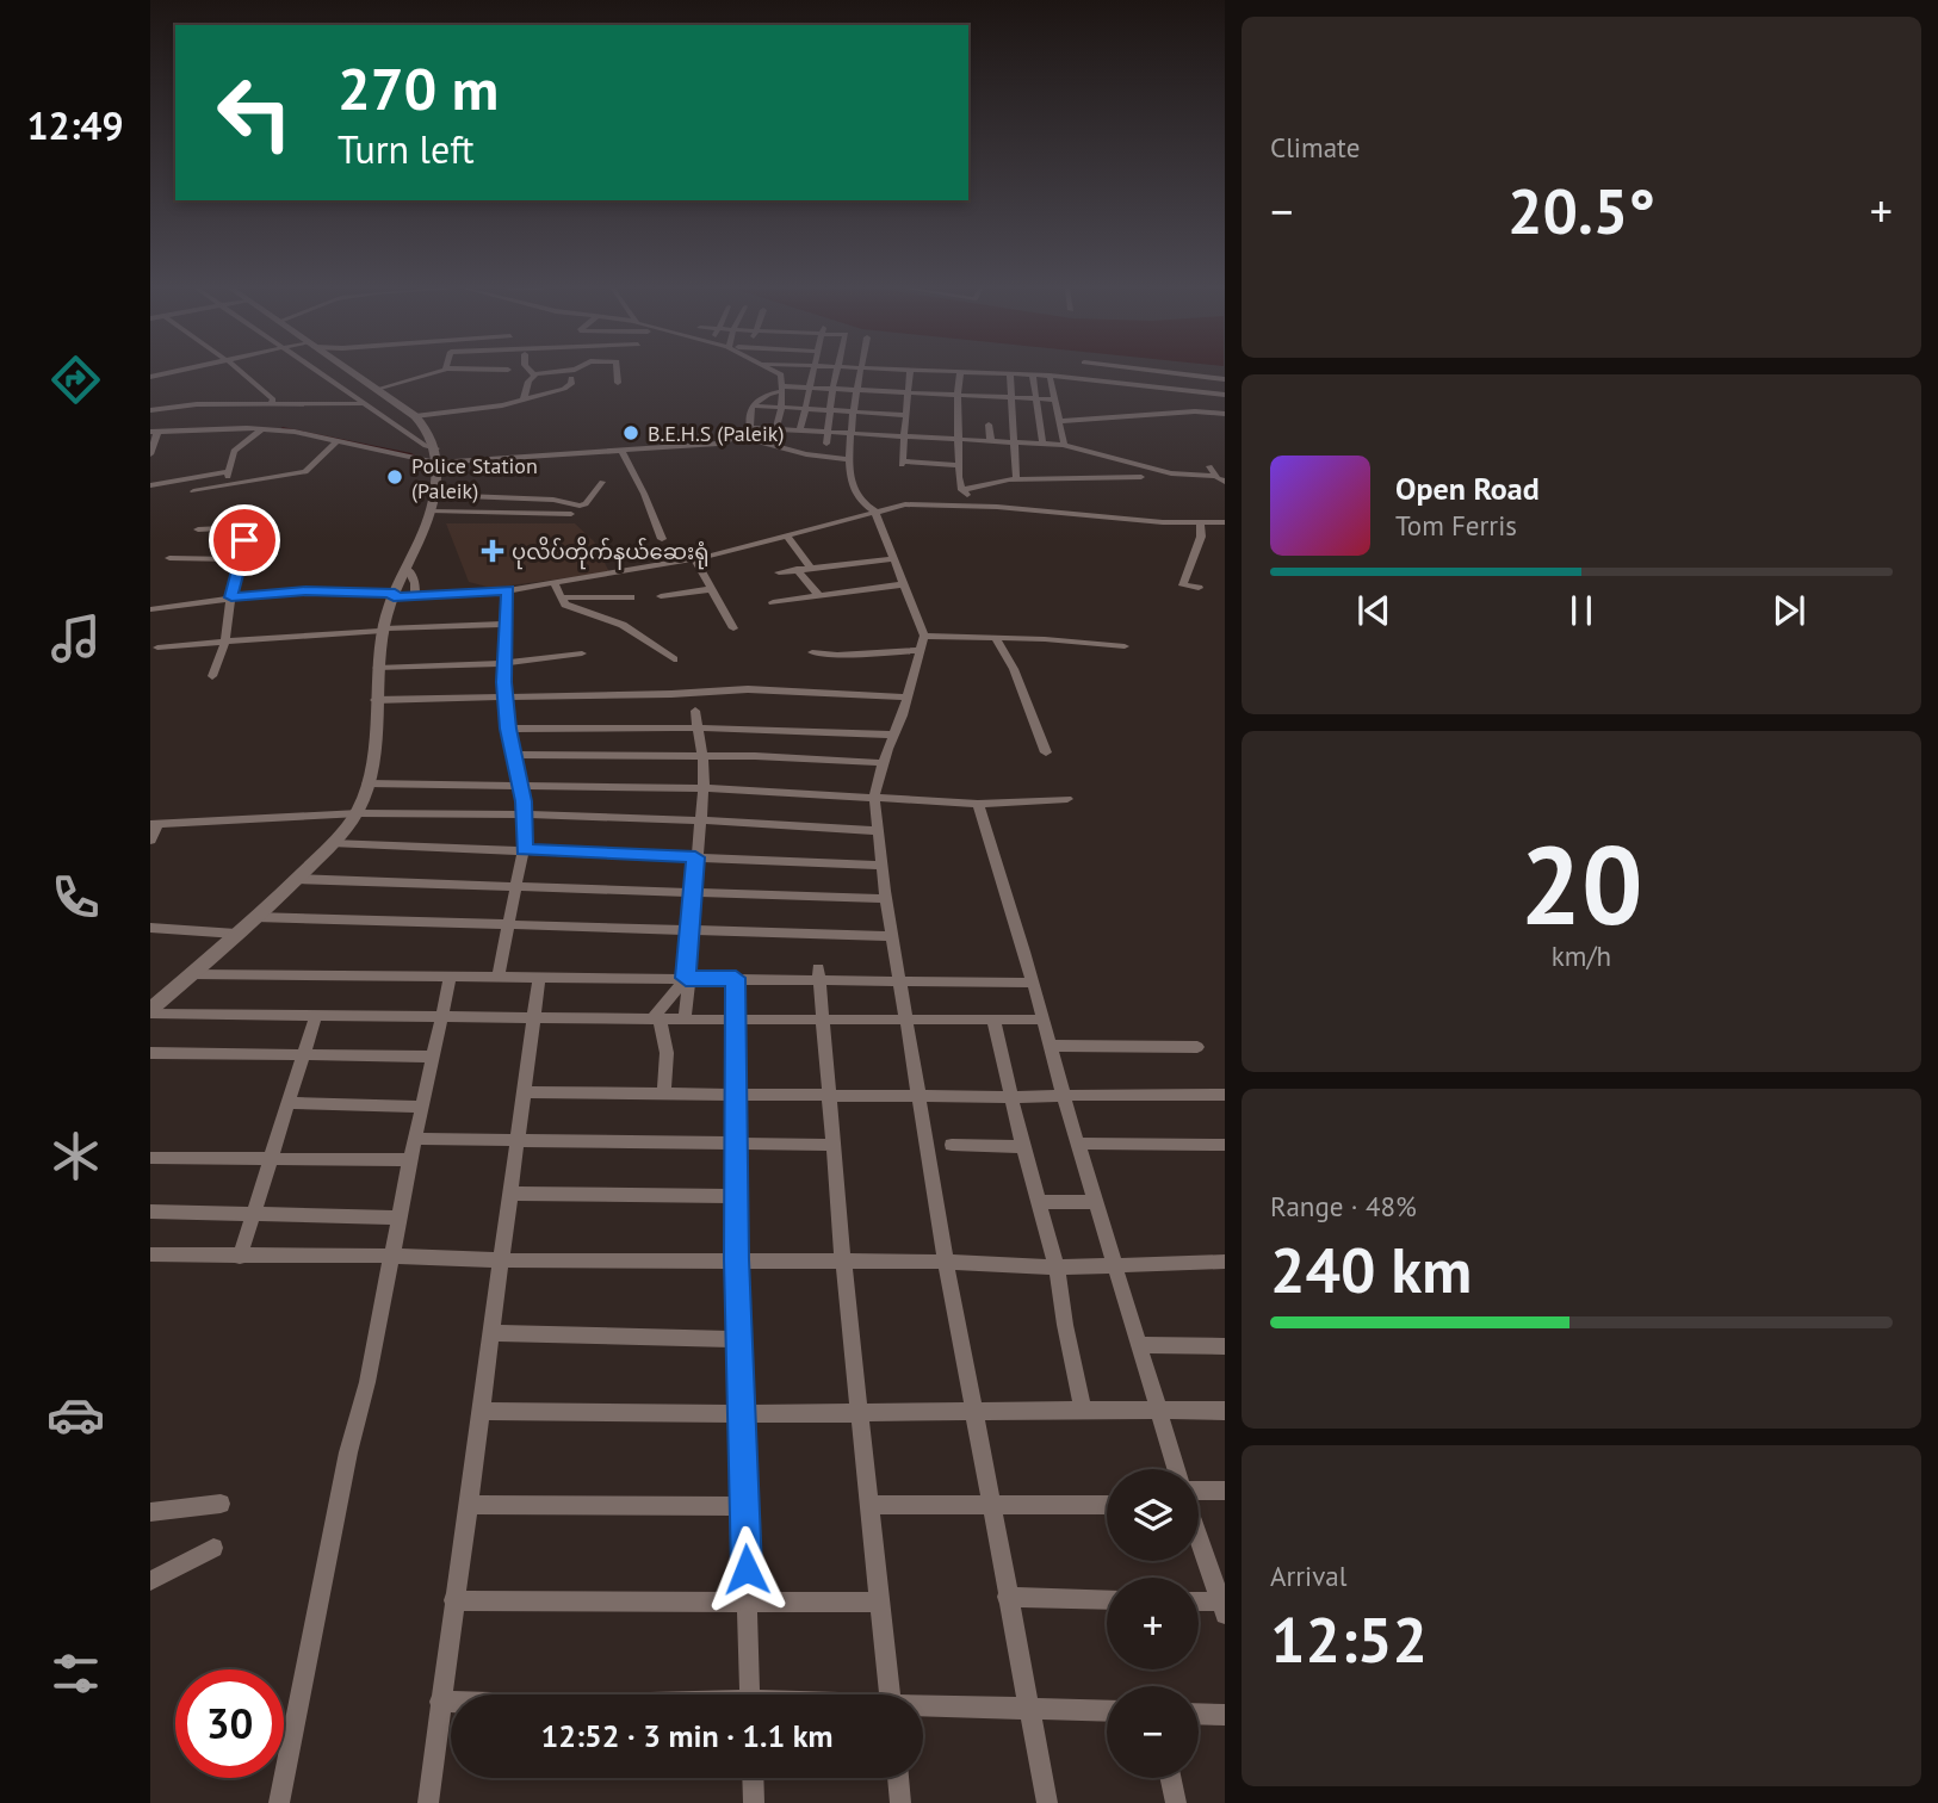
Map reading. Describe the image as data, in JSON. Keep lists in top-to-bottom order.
{
  "places": {
    "other": ["B.E.H.S (Paleik)", "Police Station (Paleik)"],
    "health": ["ပုလိပ်တိုက်နယ်ဆေးရုံ"]
  },
  "page": {
    "tabs": "12:49",
    "tile": [
      "Climate",
      ["20", "km/h"],
      ["Range · 48%", "240 km"],
      ["Arrival", "12:52"]
    ],
    "turn": ["270 m", "Turn left"],
    "heat": ["−", "20.5°", "+"],
    "song": ["Open Road", "Tom Ferris"],
    "map_buttons": ["+", "−"],
    "limit": "30",
    "trip": "12:52 · 3 min · 1.1 km"
  }
}
